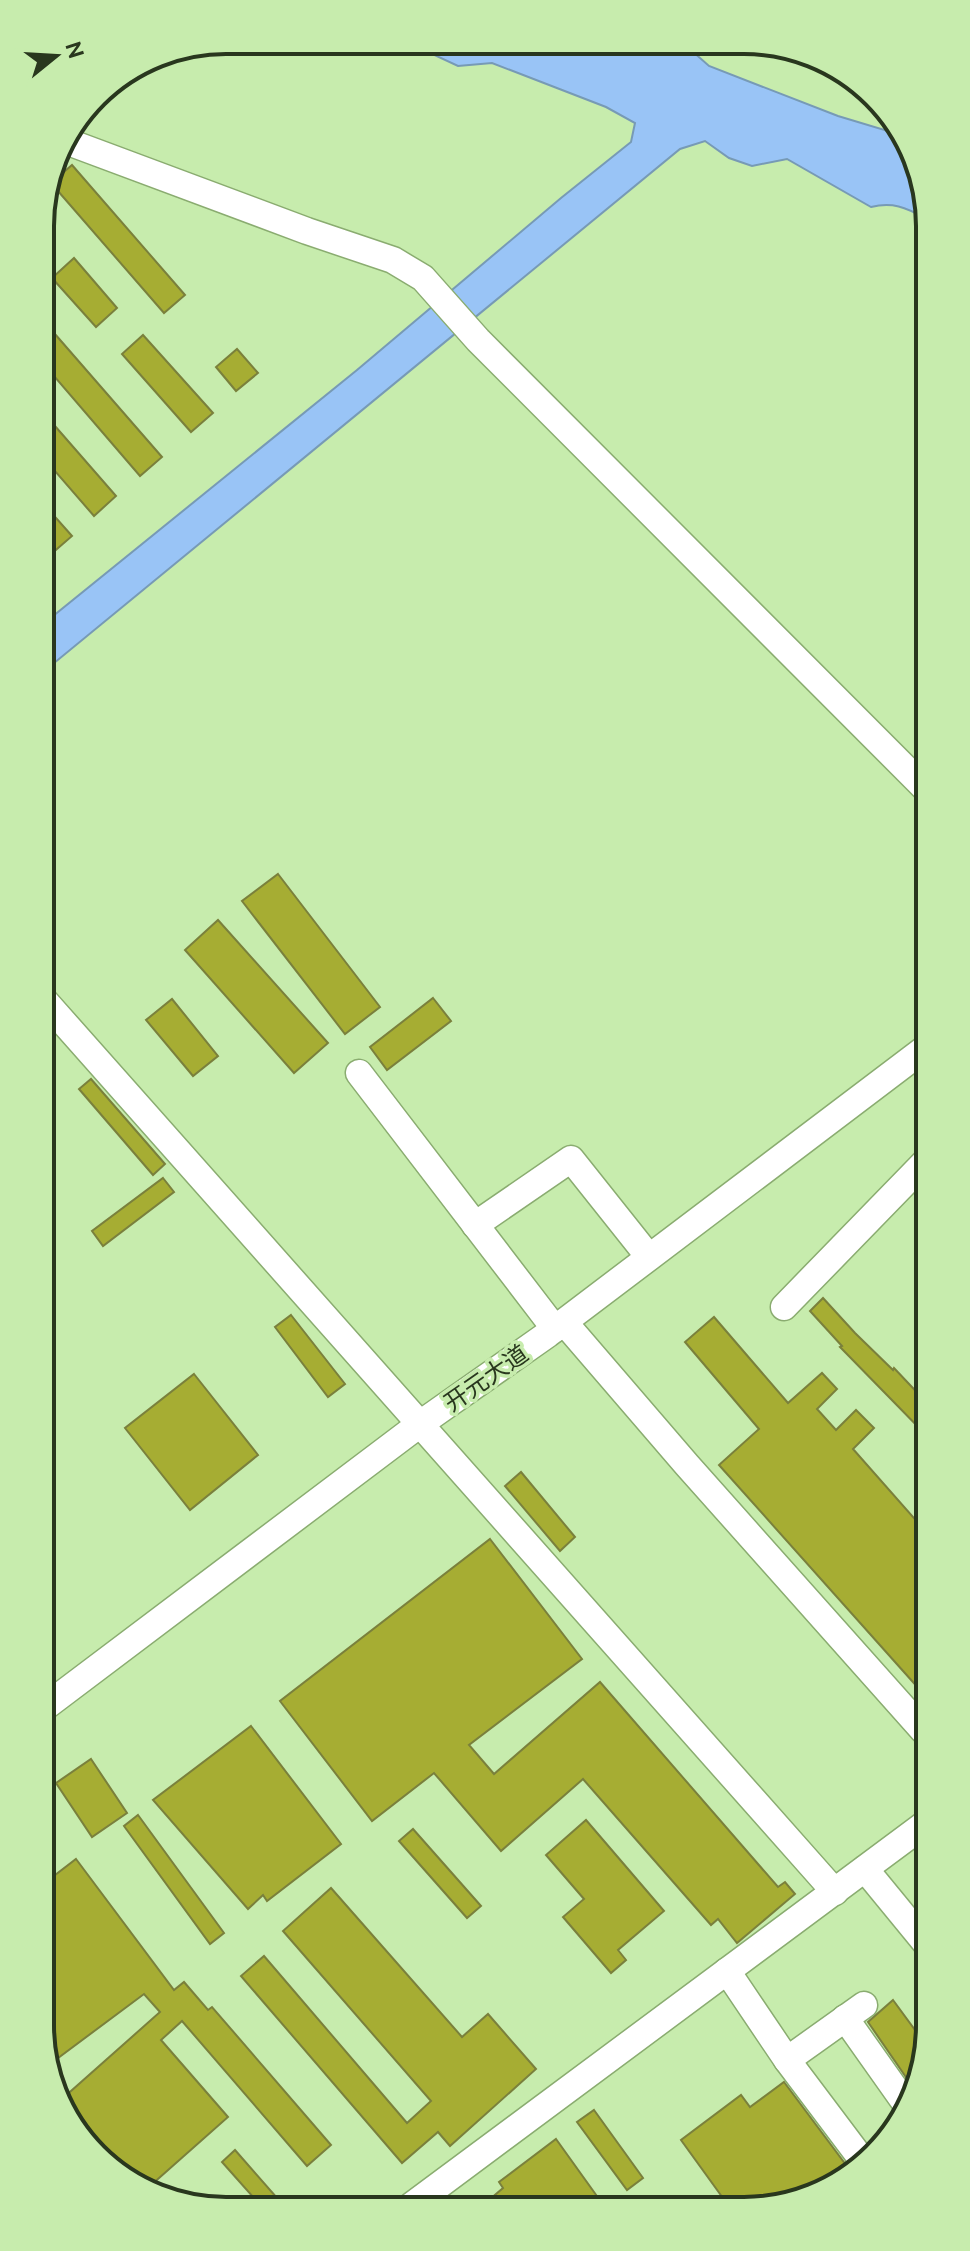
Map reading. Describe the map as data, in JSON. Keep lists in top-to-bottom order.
{
  "streets": {
    "street": ["开元大道"]
  },
  "north": "right"
}
